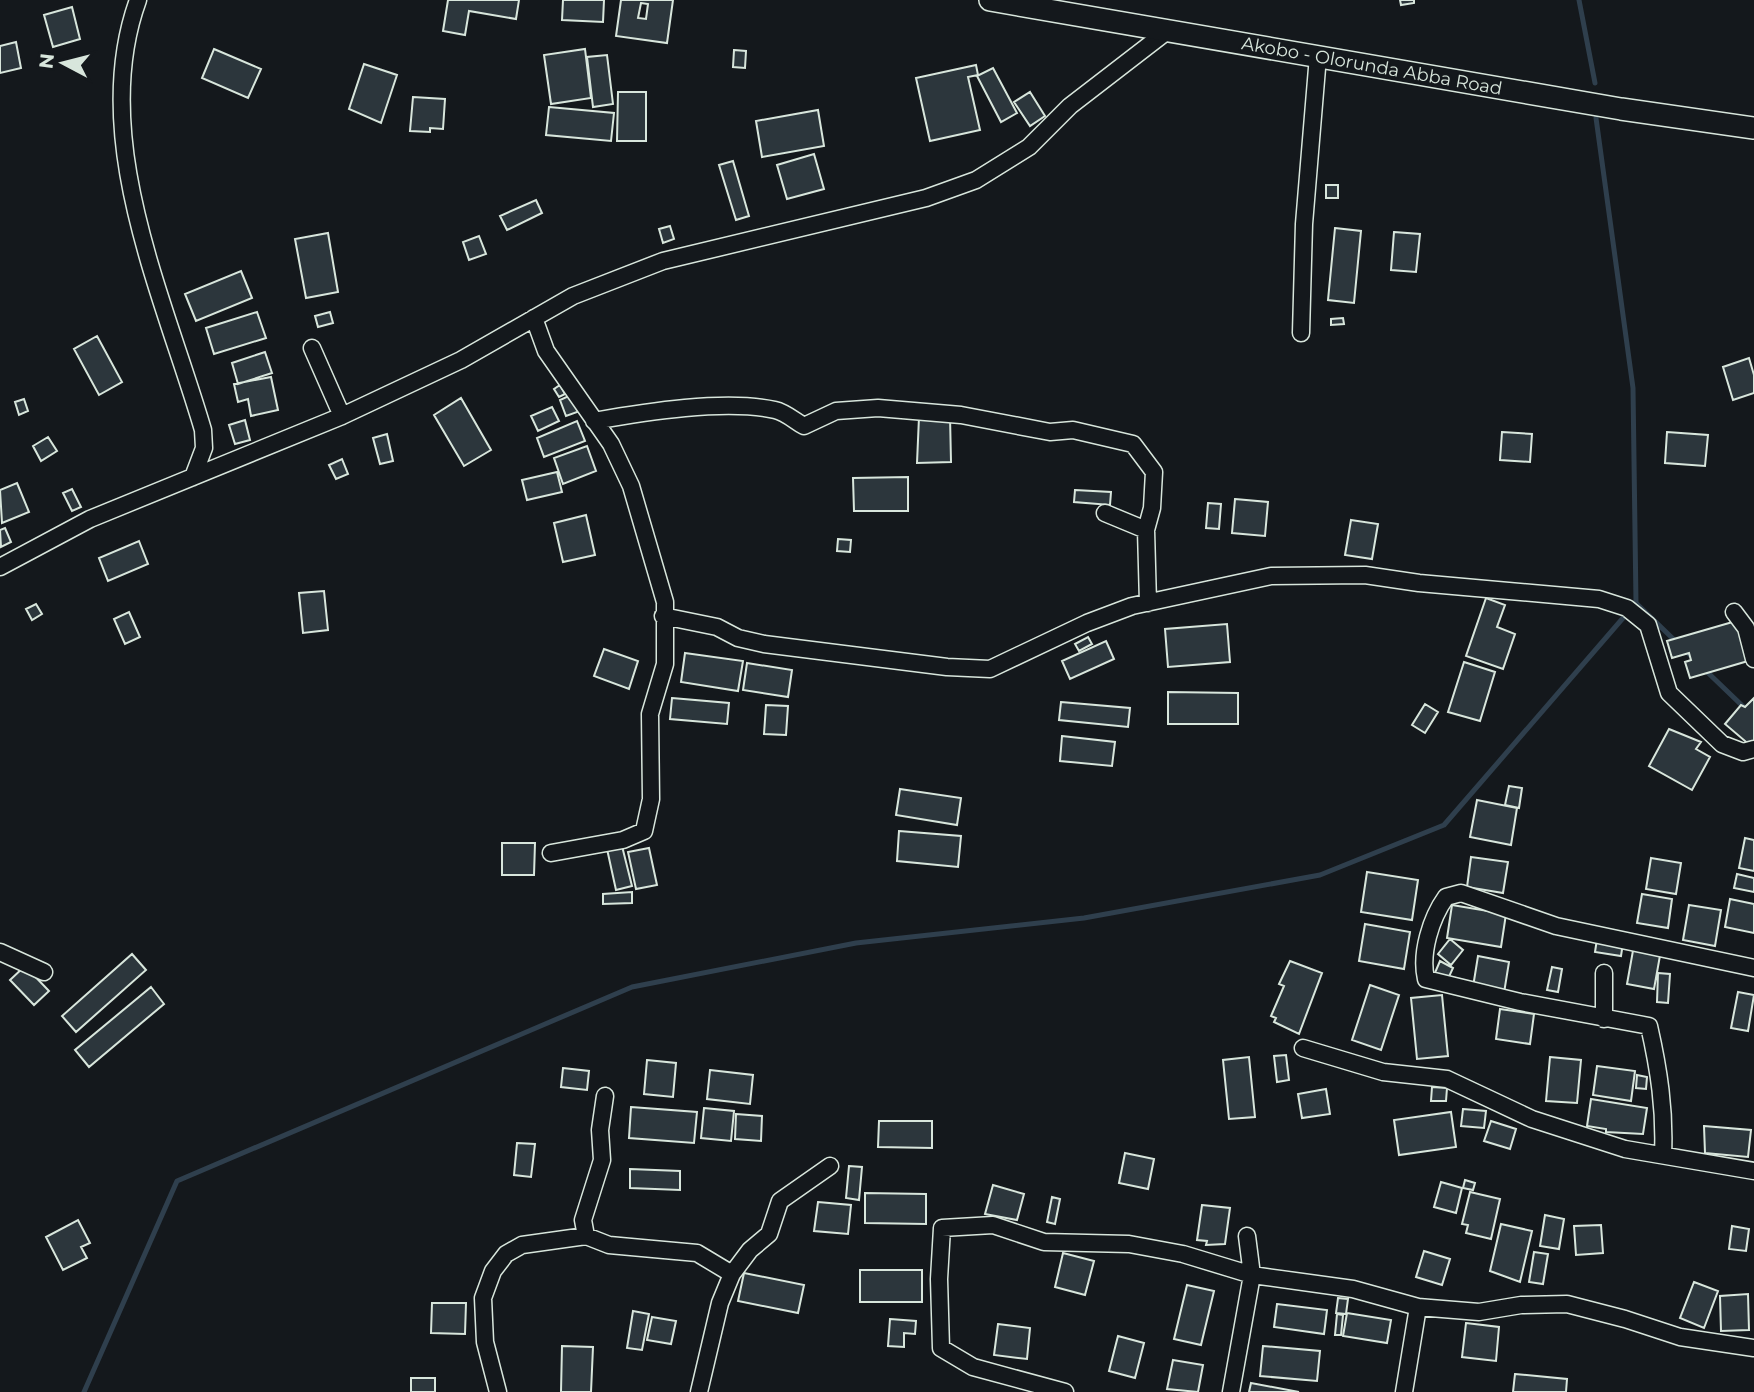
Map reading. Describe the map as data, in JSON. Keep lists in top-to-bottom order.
{
  "streets": {
    "main road": ["Akobo - Olorunda Abba Road"]
  },
  "north": "left"
}
